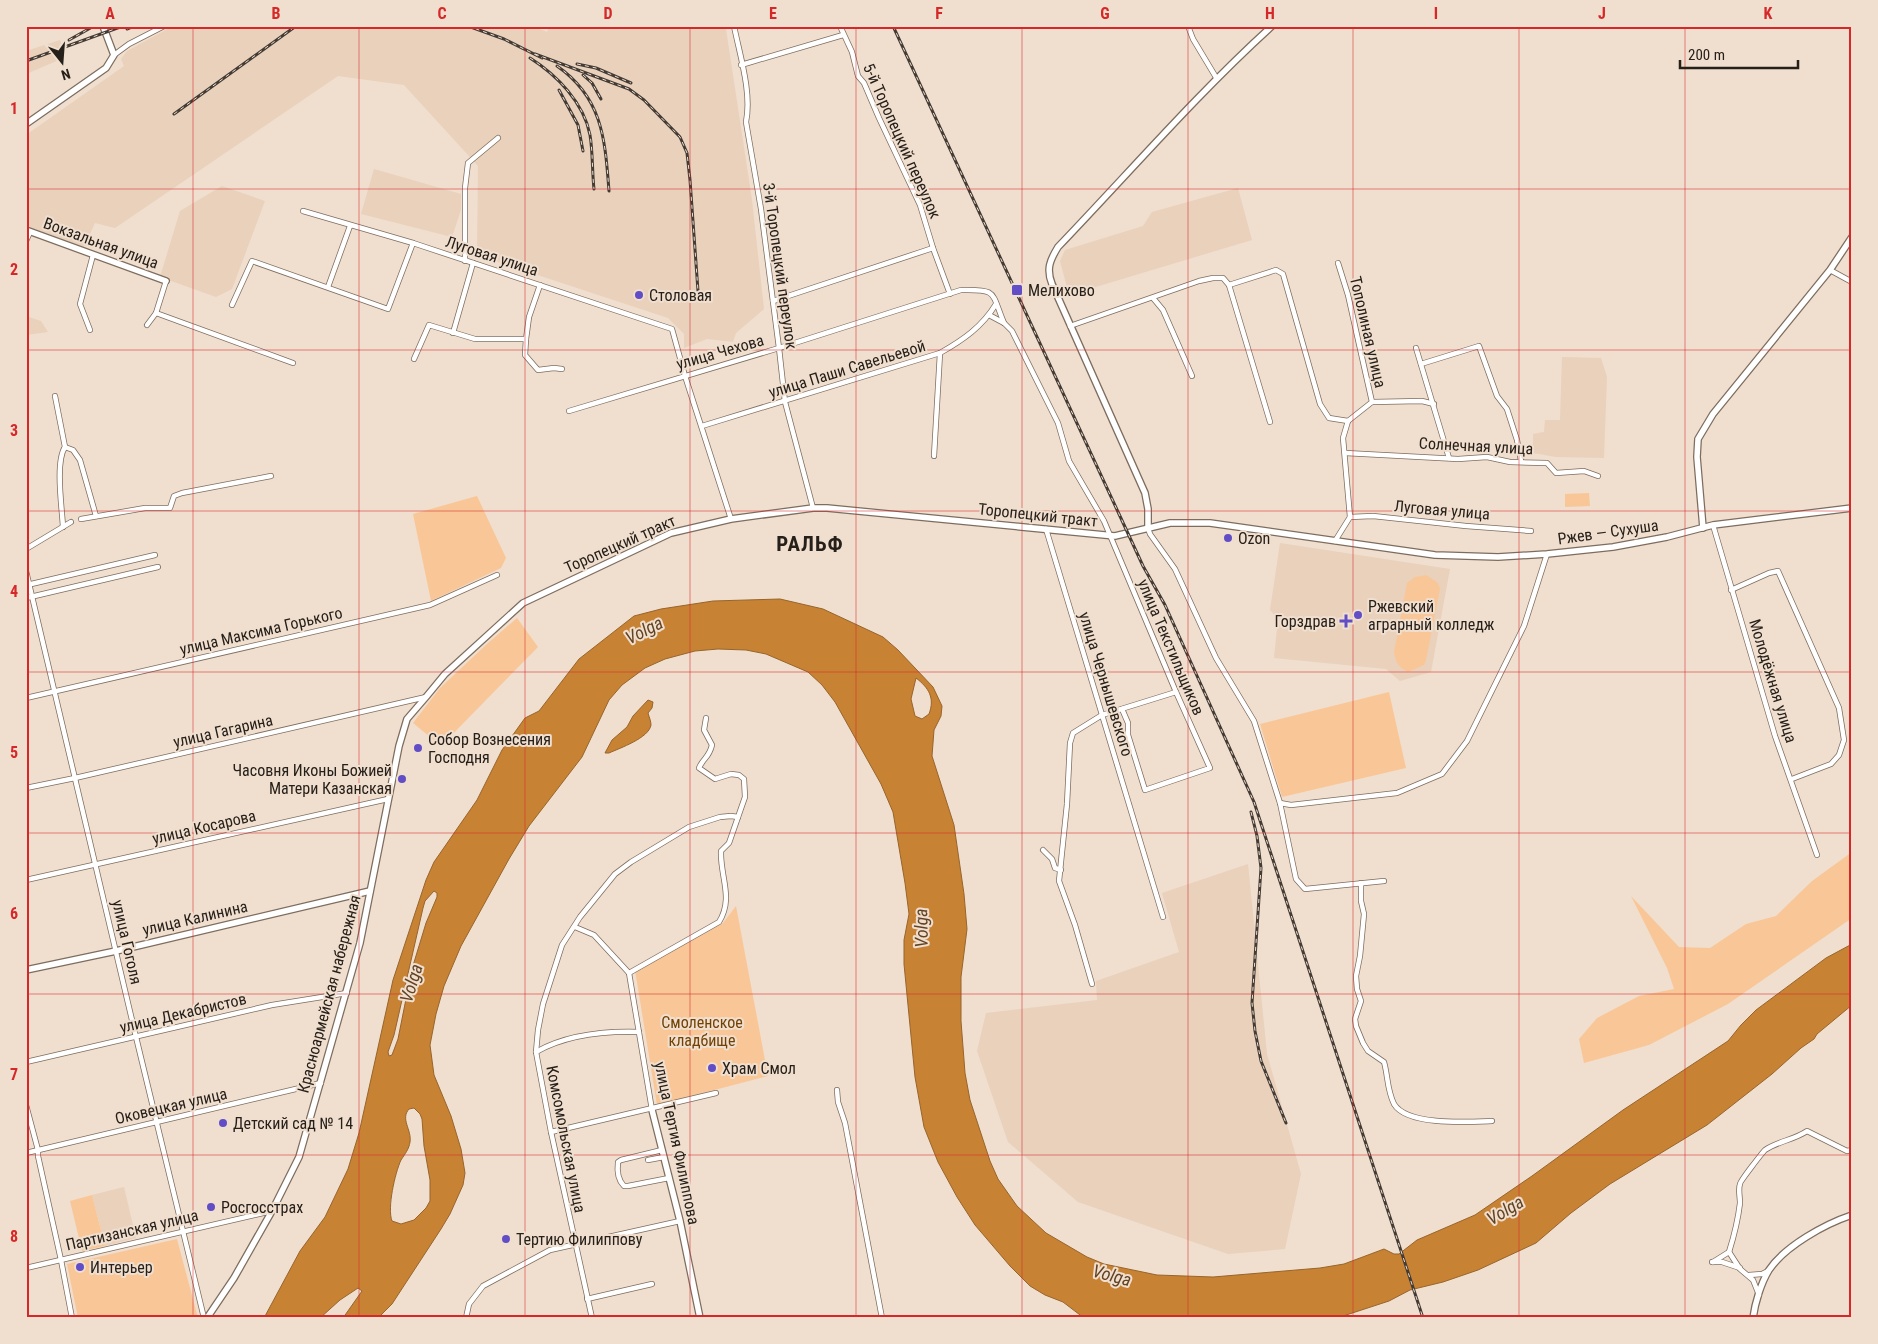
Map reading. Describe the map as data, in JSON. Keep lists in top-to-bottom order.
{
  "streets": {
    "street": [
      "5-й Торопецкий переулок",
      "Вокзальная улица",
      "Луговая улица",
      "3-й Торопецкий переулок",
      "Тополиная улица",
      "улица Чехова",
      "улица Паши Савельевой",
      "Солнечная улица",
      "Торопецкий тракт",
      "Ржев — Сухуша",
      "улица Максима Горького",
      "улица Текстильщиков",
      "Молодёжная улица",
      "улица Чернышевского",
      "улица Гагарина",
      "улица Косарова",
      "улица Калинина",
      "улица Гоголя",
      "Красноармейская набережная",
      "улица Декабристов",
      "Оковецкая улица",
      "Комсомольская улица",
      "улица Тертия Филиппова",
      "Партизанская улица"
    ]
  },
  "crossings": [
    ["5-й Торопецкий переулок", "улица Чехова"],
    ["Луговая улица", "улица Чехова"],
    ["3-й Торопецкий переулок", "улица Чехова"],
    ["3-й Торопецкий переулок", "улица Паши Савельевой"],
    ["3-й Торопецкий переулок", "Торопецкий тракт"],
    ["улица Чехова", "улица Паши Савельевой"],
    ["Торопецкий тракт", "улица Текстильщиков"],
    ["Торопецкий тракт", "улица Чернышевского"],
    ["Торопецкий тракт", "улица Гагарина"],
    ["Торопецкий тракт", "улица Косарова"],
    ["Торопецкий тракт", "улица Калинина"],
    ["Торопецкий тракт", "Красноармейская набережная"],
    ["Ржев — Сухуша", "Молодёжная улица"],
    ["улица Максима Горького", "улица Гоголя"],
    ["улица Гагарина", "улица Гоголя"],
    ["улица Косарова", "улица Гоголя"],
    ["улица Калинина", "улица Гоголя"],
    ["улица Калинина", "Красноармейская набережная"],
    ["улица Гоголя", "Красноармейская набережная"],
    ["улица Гоголя", "улица Декабристов"],
    ["улица Гоголя", "Оковецкая улица"],
    ["улица Гоголя", "Партизанская улица"],
    ["Красноармейская набережная", "улица Декабристов"],
    ["Красноармейская набережная", "Оковецкая улица"],
    ["Красноармейская набережная", "Партизанская улица"]
  ],
  "districts": ["РАЛЬФ"],
  "water": ["Volga"],
  "parks": ["Смоленское кладбище"],
  "places": {
    "transit": ["Мелихово"],
    "other": [
      "Столовая",
      "Ozon",
      "Ржевский аграрный колледж",
      "Собор Вознесения Господня",
      "Часовня Иконы Божией Матери Казанская",
      "Храм Смол",
      "Детский сад № 14",
      "Росгосстрах",
      "Тертию Филиппову",
      "Интерьер"
    ],
    "health": ["Горздрав"]
  },
  "scale_bar": "200 m",
  "north": "bottom",
  "grid": {
    "columns": [
      "A",
      "B",
      "C",
      "D",
      "E",
      "F",
      "G",
      "H",
      "I",
      "J",
      "K"
    ],
    "rows": [
      "1",
      "2",
      "3",
      "4",
      "5",
      "6",
      "7",
      "8"
    ]
  }
}
